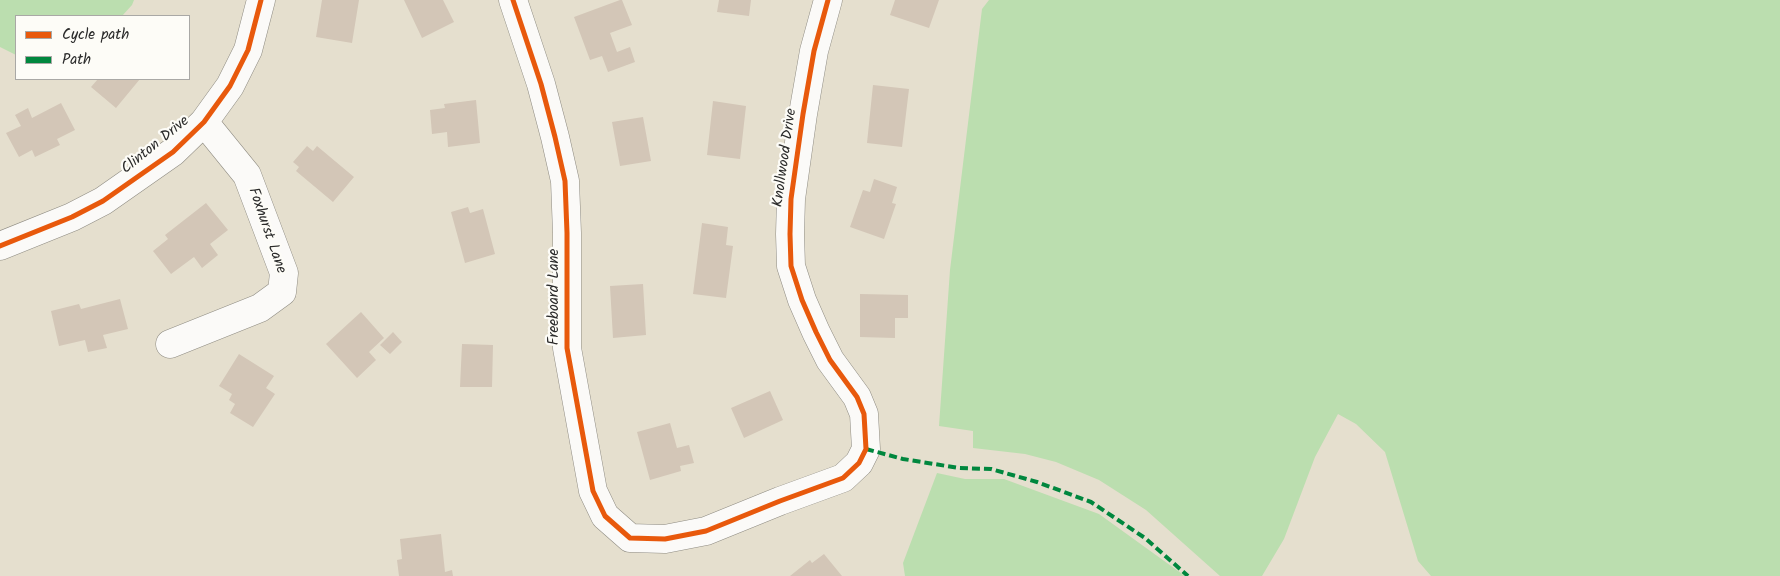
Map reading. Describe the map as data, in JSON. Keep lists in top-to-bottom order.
{
  "streets": {
    "street": [
      "Clinton Drive",
      "Knollwood Drive",
      "Foxhurst Lane",
      "Freeboard Lane"
    ]
  },
  "crossings": [
    ["Clinton Drive", "Foxhurst Lane"],
    ["Knollwood Drive", "Freeboard Lane"]
  ],
  "legend": ["Cycle path", "Path"]
}
